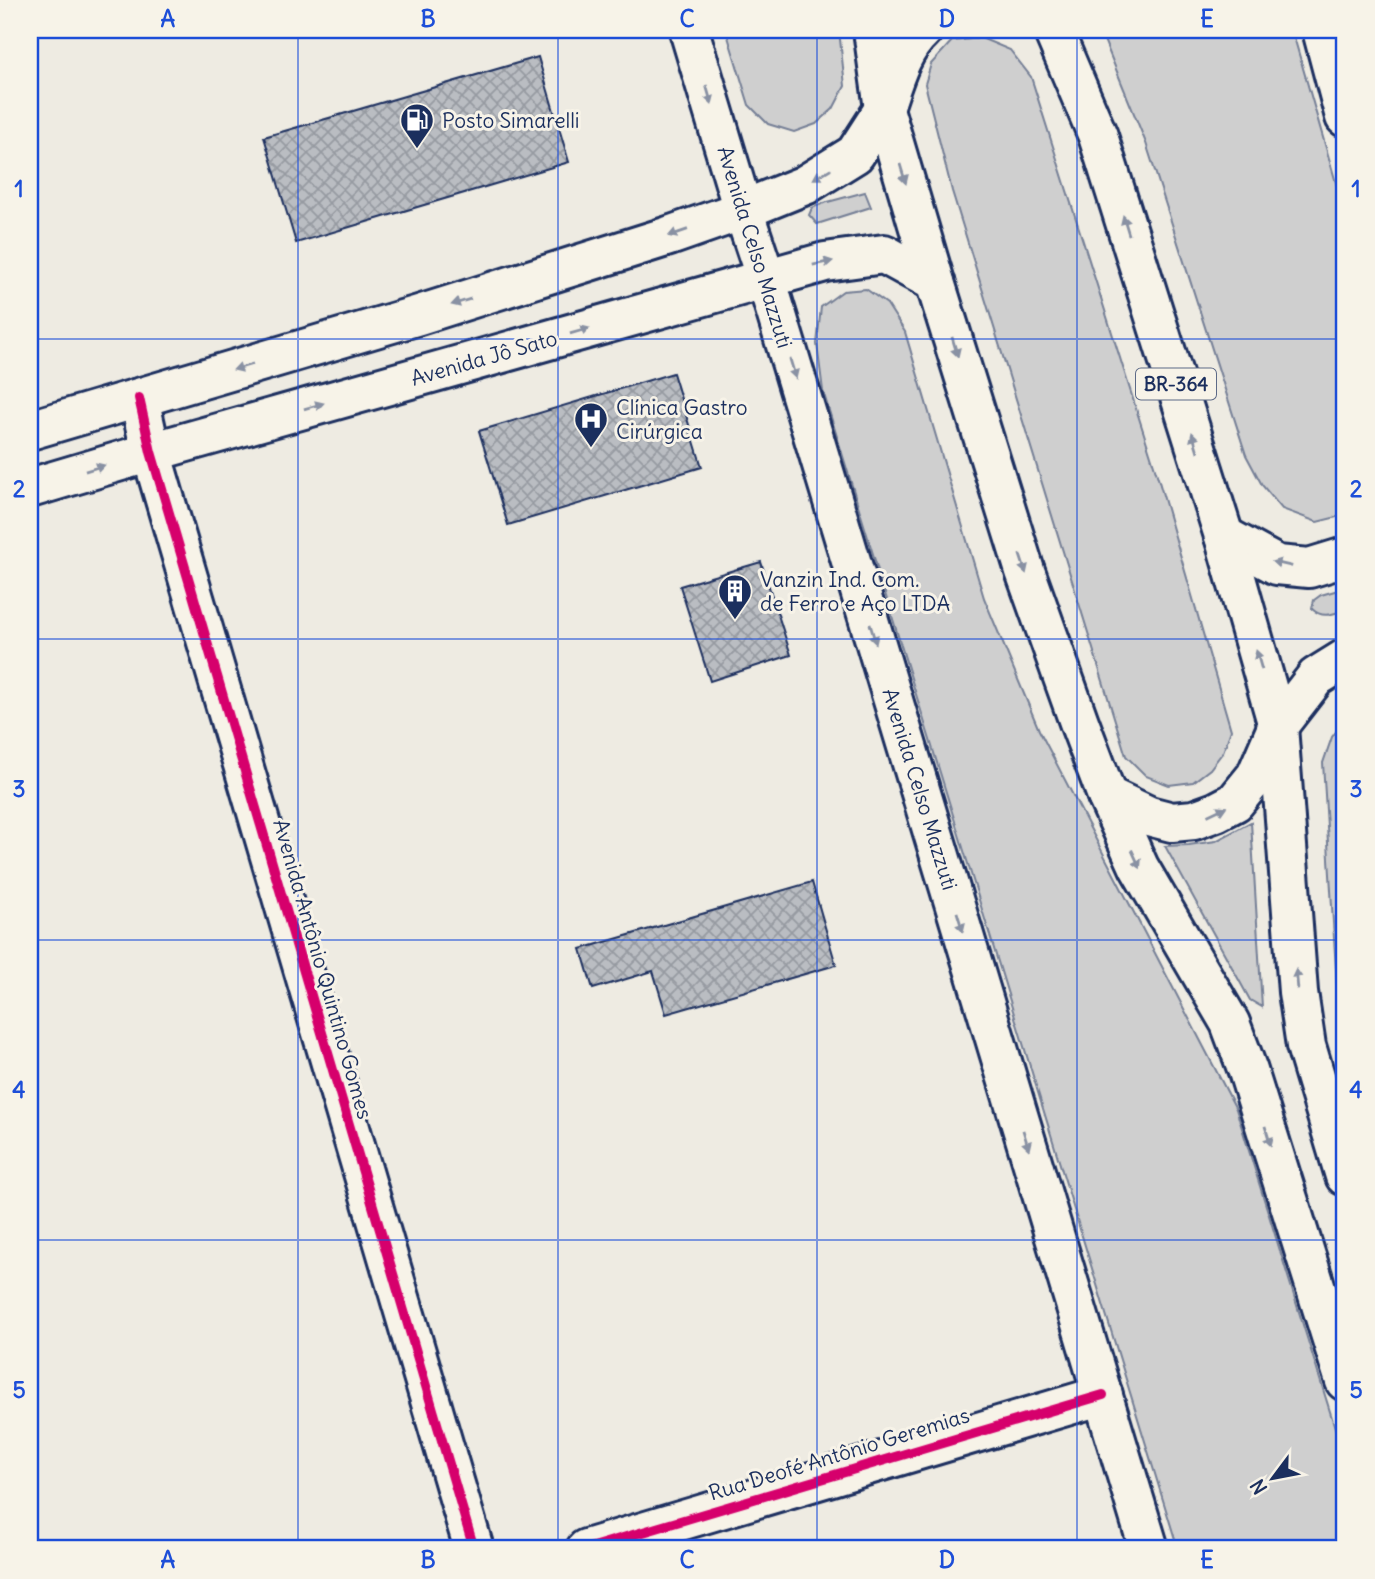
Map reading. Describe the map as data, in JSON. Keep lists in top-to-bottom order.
{
  "streets": {
    "main road": [
      "Avenida Celso Mazzuti",
      "Avenida Jô Sato",
      "BR-364",
      "Avenida Antônio Quintino Gomes",
      "Rua Deofé Antônio Geremias"
    ]
  },
  "crossings": [
    ["Avenida Celso Mazzuti", "Avenida Jô Sato"],
    ["Avenida Celso Mazzuti", "Rua Deofé Antônio Geremias"],
    ["Avenida Jô Sato", "Avenida Antônio Quintino Gomes"]
  ],
  "places": {
    "fuel station": ["Posto Simarelli"],
    "hospital": ["Clínica Gastro Cirúrgica"],
    "building": ["Vanzin Ind. Com. de Ferro e Aço LTDA"]
  },
  "north": "bottom left",
  "grid": {
    "columns": [
      "A",
      "B",
      "C",
      "D",
      "E"
    ],
    "rows": [
      "1",
      "2",
      "3",
      "4",
      "5"
    ]
  }
}
